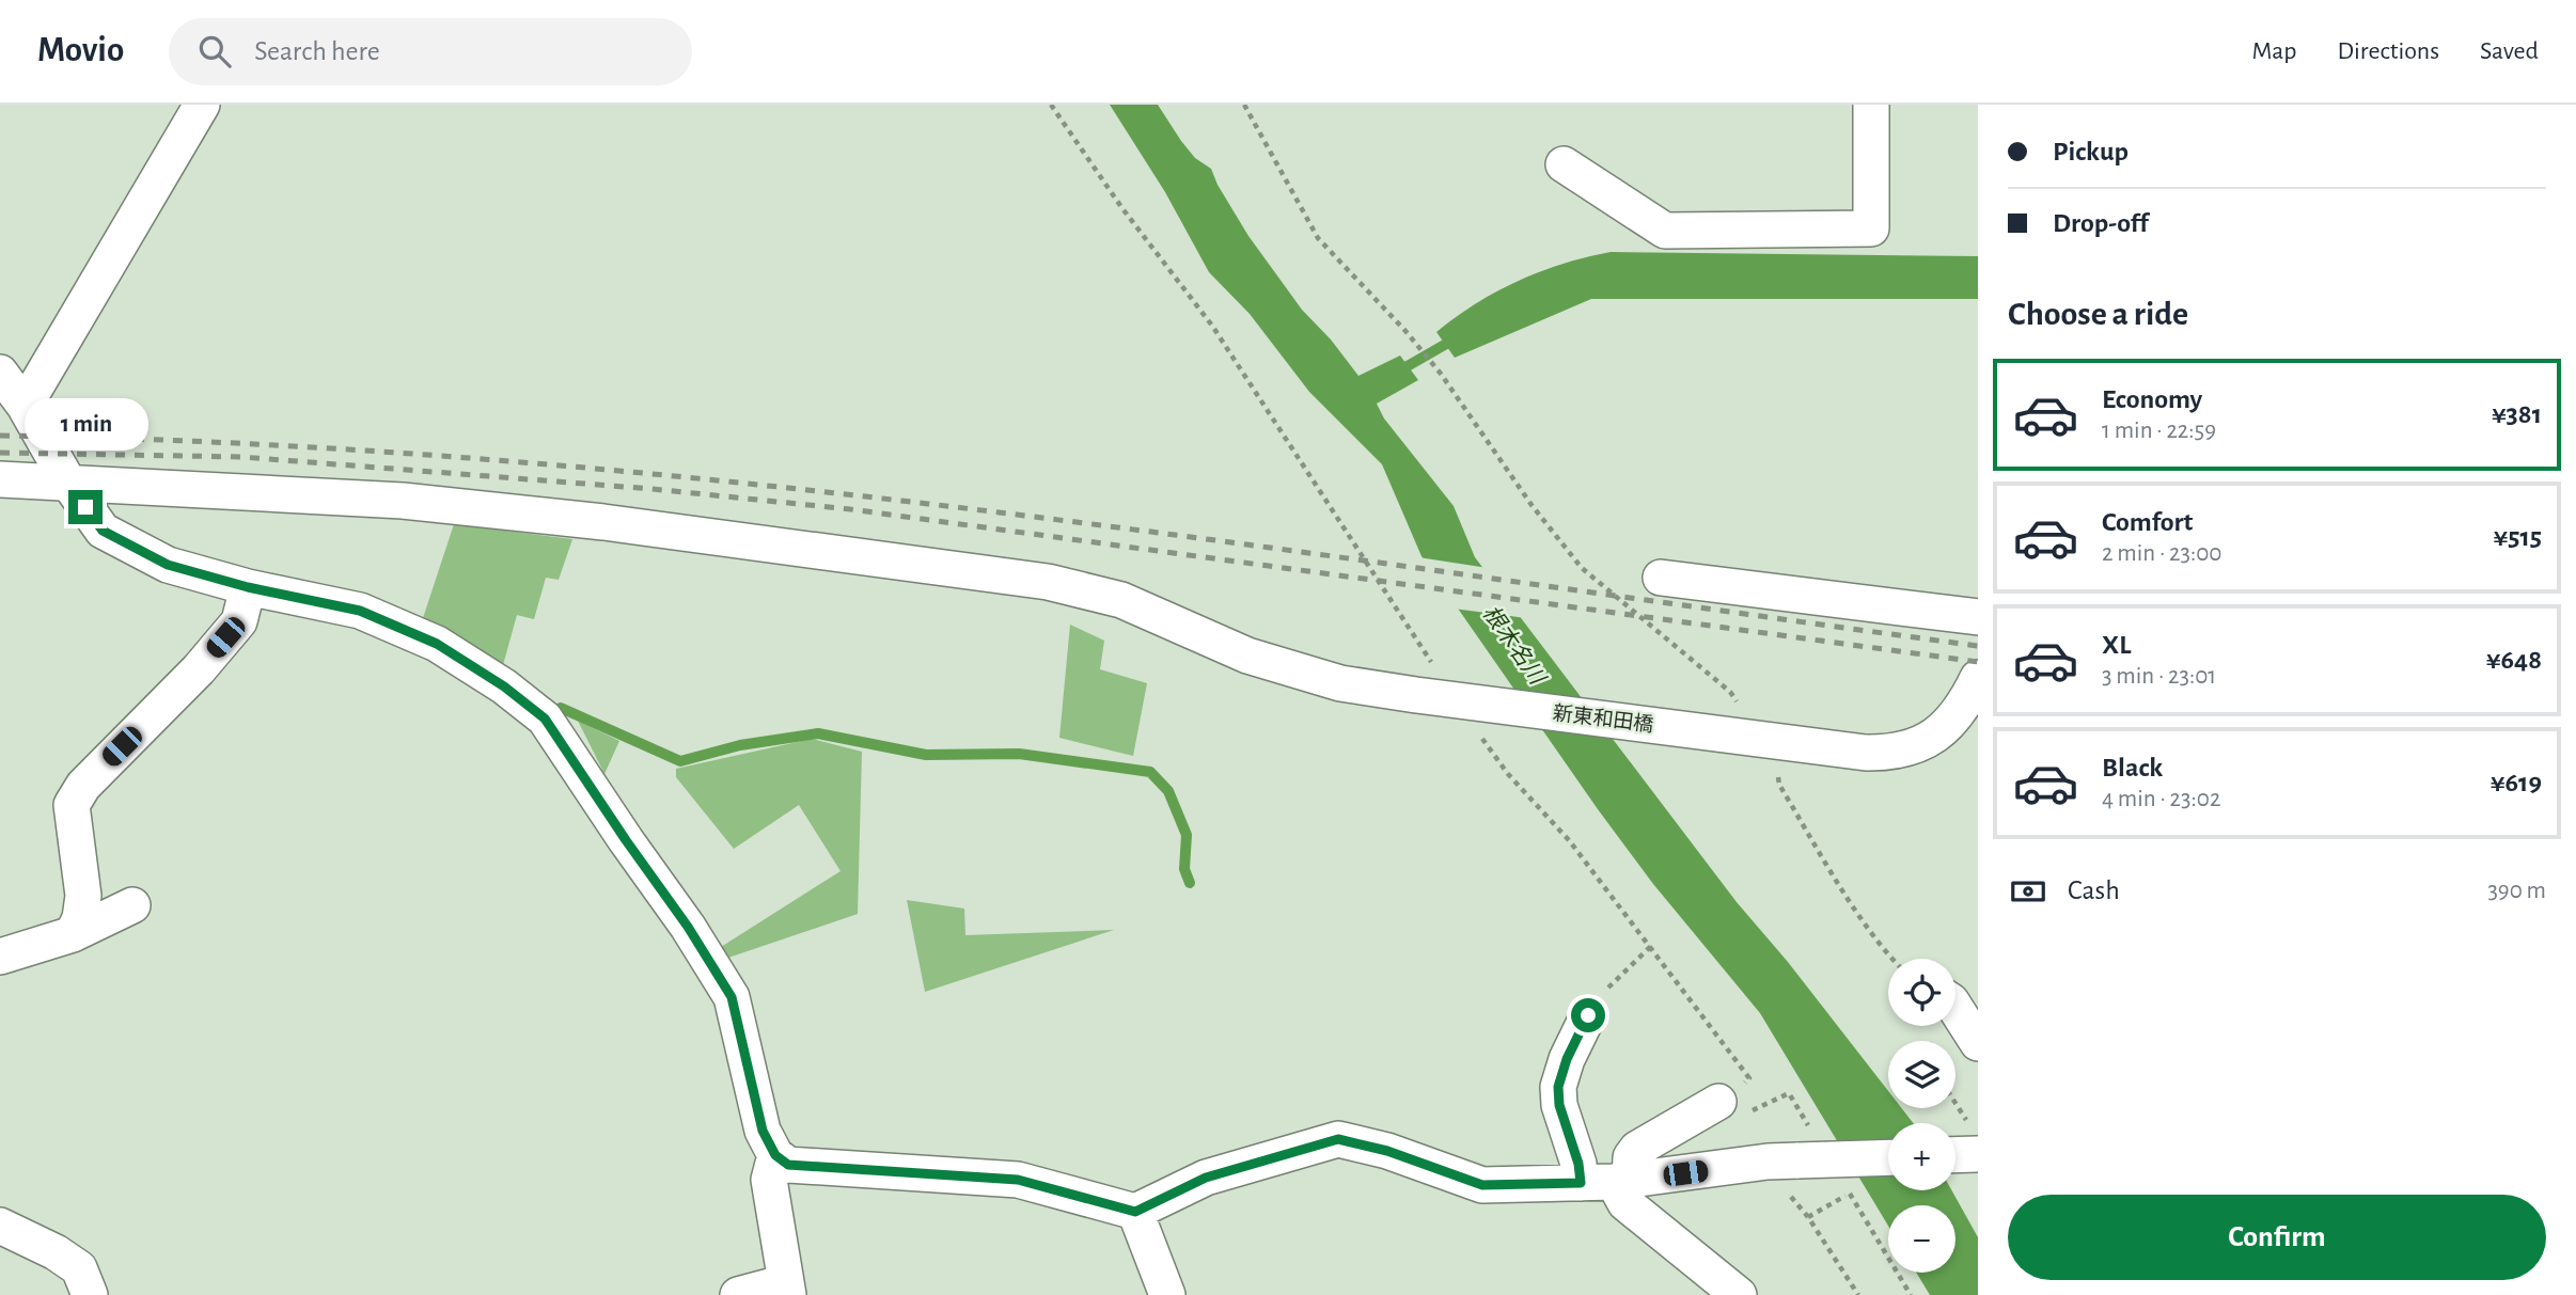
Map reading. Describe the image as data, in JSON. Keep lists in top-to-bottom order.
{
  "streets": {
    "street": ["新東和田橋"]
  },
  "water": ["根木名川"],
  "page": {
    "header": "Movio",
    "search": "Search here",
    "nav": ["Map", "Directions", "Saved"],
    "banner": ["Pickup", "Drop-off"],
    "heading": "Choose a ride",
    "list": [
      {
        "name": "Economy",
        "note": "1 min · 22:59",
        "value": "¥381"
      },
      {
        "name": "Comfort",
        "note": "2 min · 23:00",
        "value": "¥515"
      },
      {
        "name": "XL",
        "note": "3 min · 23:01",
        "value": "¥648"
      },
      {
        "name": "Black",
        "note": "4 min · 23:02",
        "value": "¥619"
      }
    ],
    "bubble": "1 min",
    "pay": ["Cash", "390 m"],
    "map_buttons": ["+", "−"],
    "buttons": "Confirm"
  }
}
